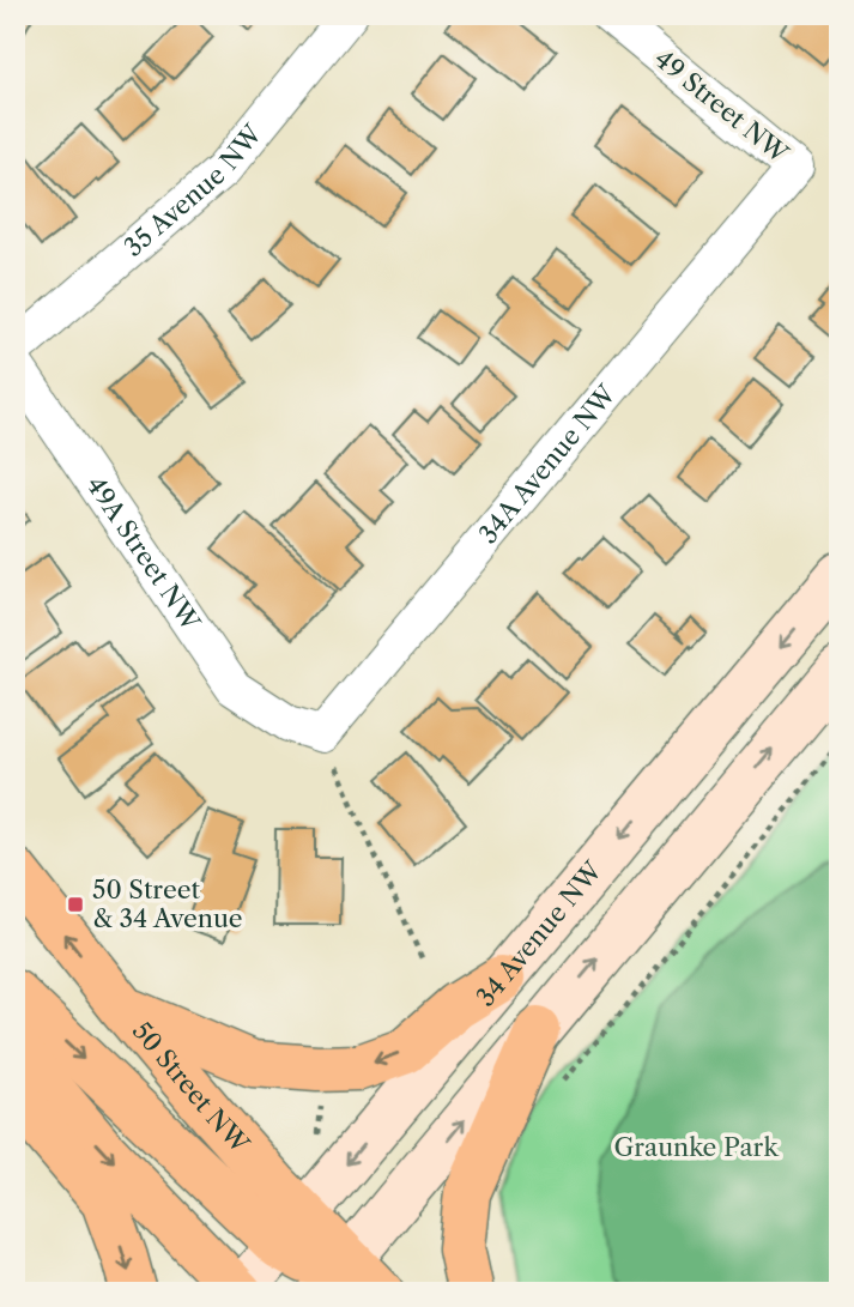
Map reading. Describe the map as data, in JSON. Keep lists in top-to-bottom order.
{
  "streets": {
    "main road": ["34 Avenue NW", "50 Street NW"],
    "street": [
      "49 Street NW",
      "35 Avenue NW",
      "34A Avenue NW",
      "49A Street NW"
    ]
  },
  "crossings": [
    ["49 Street NW", "34A Avenue NW"],
    ["34A Avenue NW", "49A Street NW"],
    ["34 Avenue NW", "50 Street NW"]
  ],
  "parks": ["Graunke Park"],
  "places": {
    "transit": ["50 Street & 34 Avenue"]
  }
}
